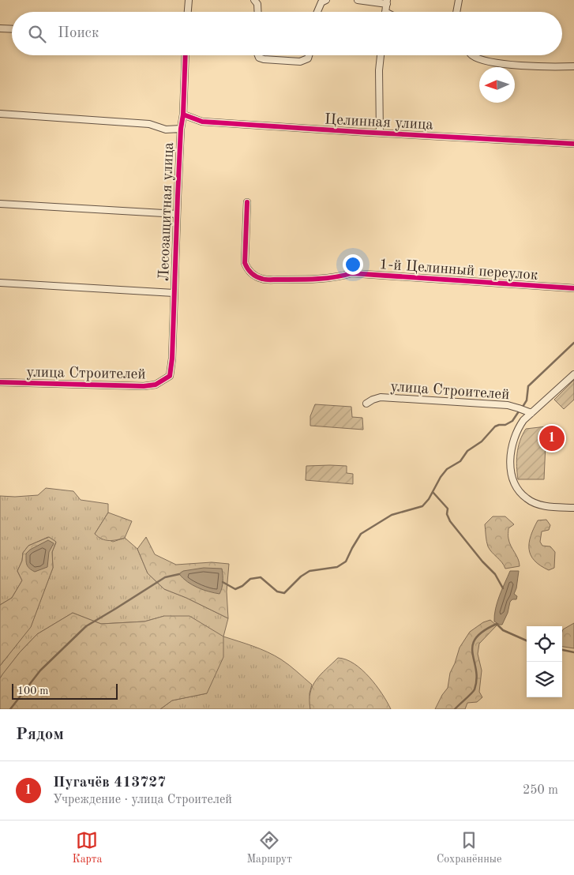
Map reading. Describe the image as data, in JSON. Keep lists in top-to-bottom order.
{
  "streets": {
    "street": [
      "Целинная улица",
      "Лесозащитная улица",
      "1-й Целинный переулок",
      "улица Строителей"
    ]
  },
  "crossings": [
    ["Целинная улица", "Лесозащитная улица"],
    ["Лесозащитная улица", "улица Строителей"]
  ],
  "scale_bar": "100 m",
  "north": "left",
  "page": {
    "search": "Поиск",
    "pins": "1",
    "scale": "100 m",
    "heading": "Рядом",
    "list": [
      {
        "mark": "1",
        "name": "Пугачёв 413727",
        "note": "Учреждение · улица Строителей",
        "value": "250 m"
      }
    ],
    "nav": ["Карта", "Маршрут", "Сохранённые"]
  }
}
